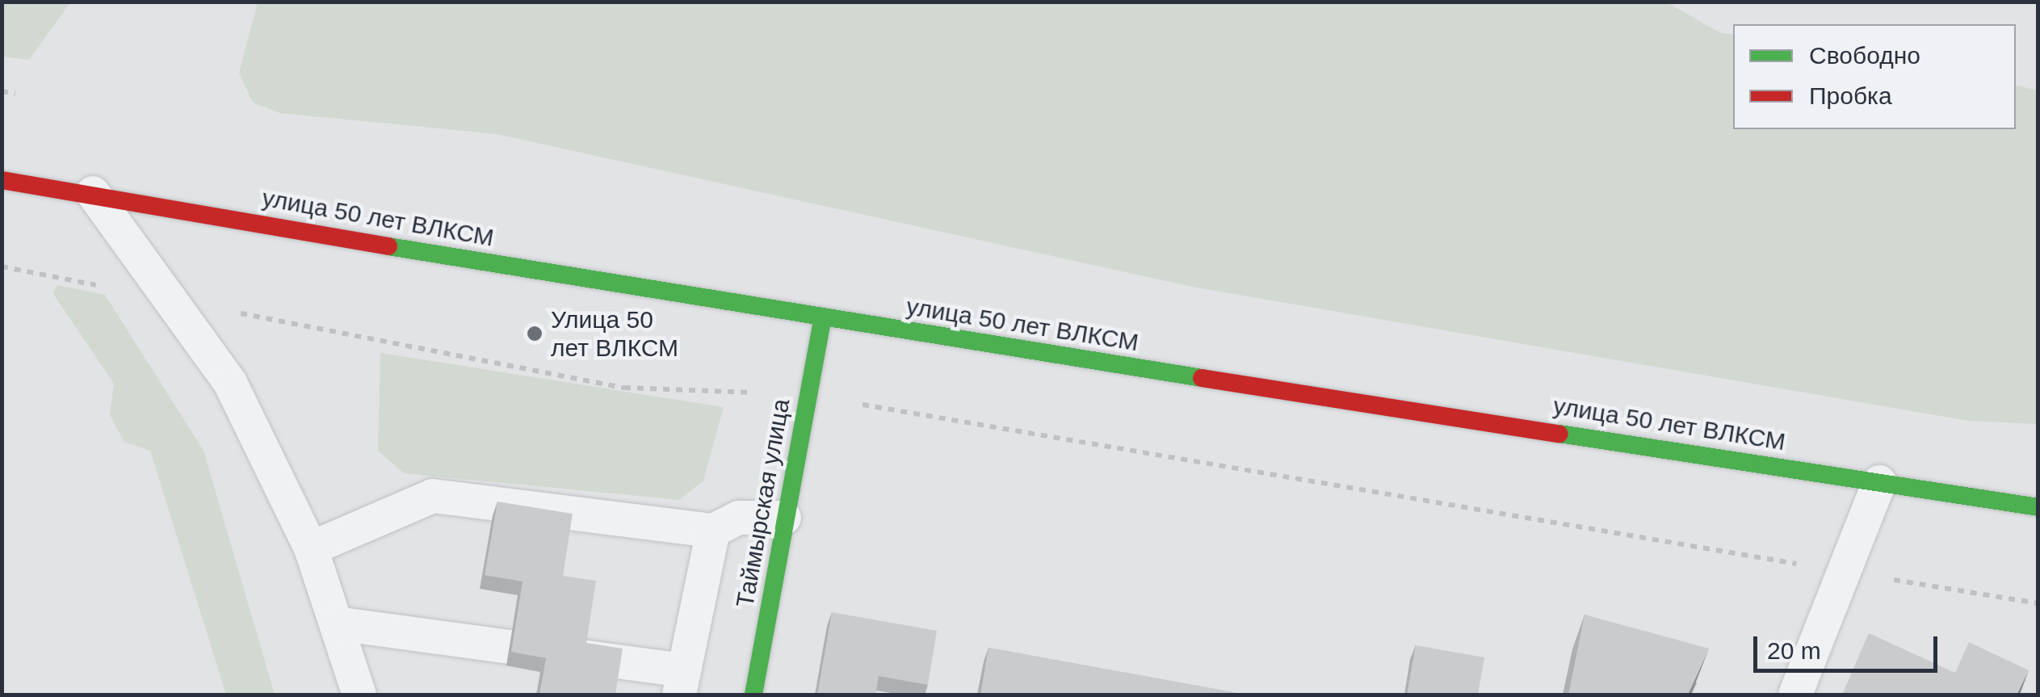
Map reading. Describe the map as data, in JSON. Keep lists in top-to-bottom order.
{
  "streets": {
    "street": ["улица 50 лет ВЛКСМ", "Таймырская улица"]
  },
  "crossings": [
    ["улица 50 лет ВЛКСМ", "Таймырская улица"]
  ],
  "places": ["Улица 50 лет ВЛКСМ"],
  "legend": ["Свободно", "Пробка"],
  "scale_bar": "20 m"
}
